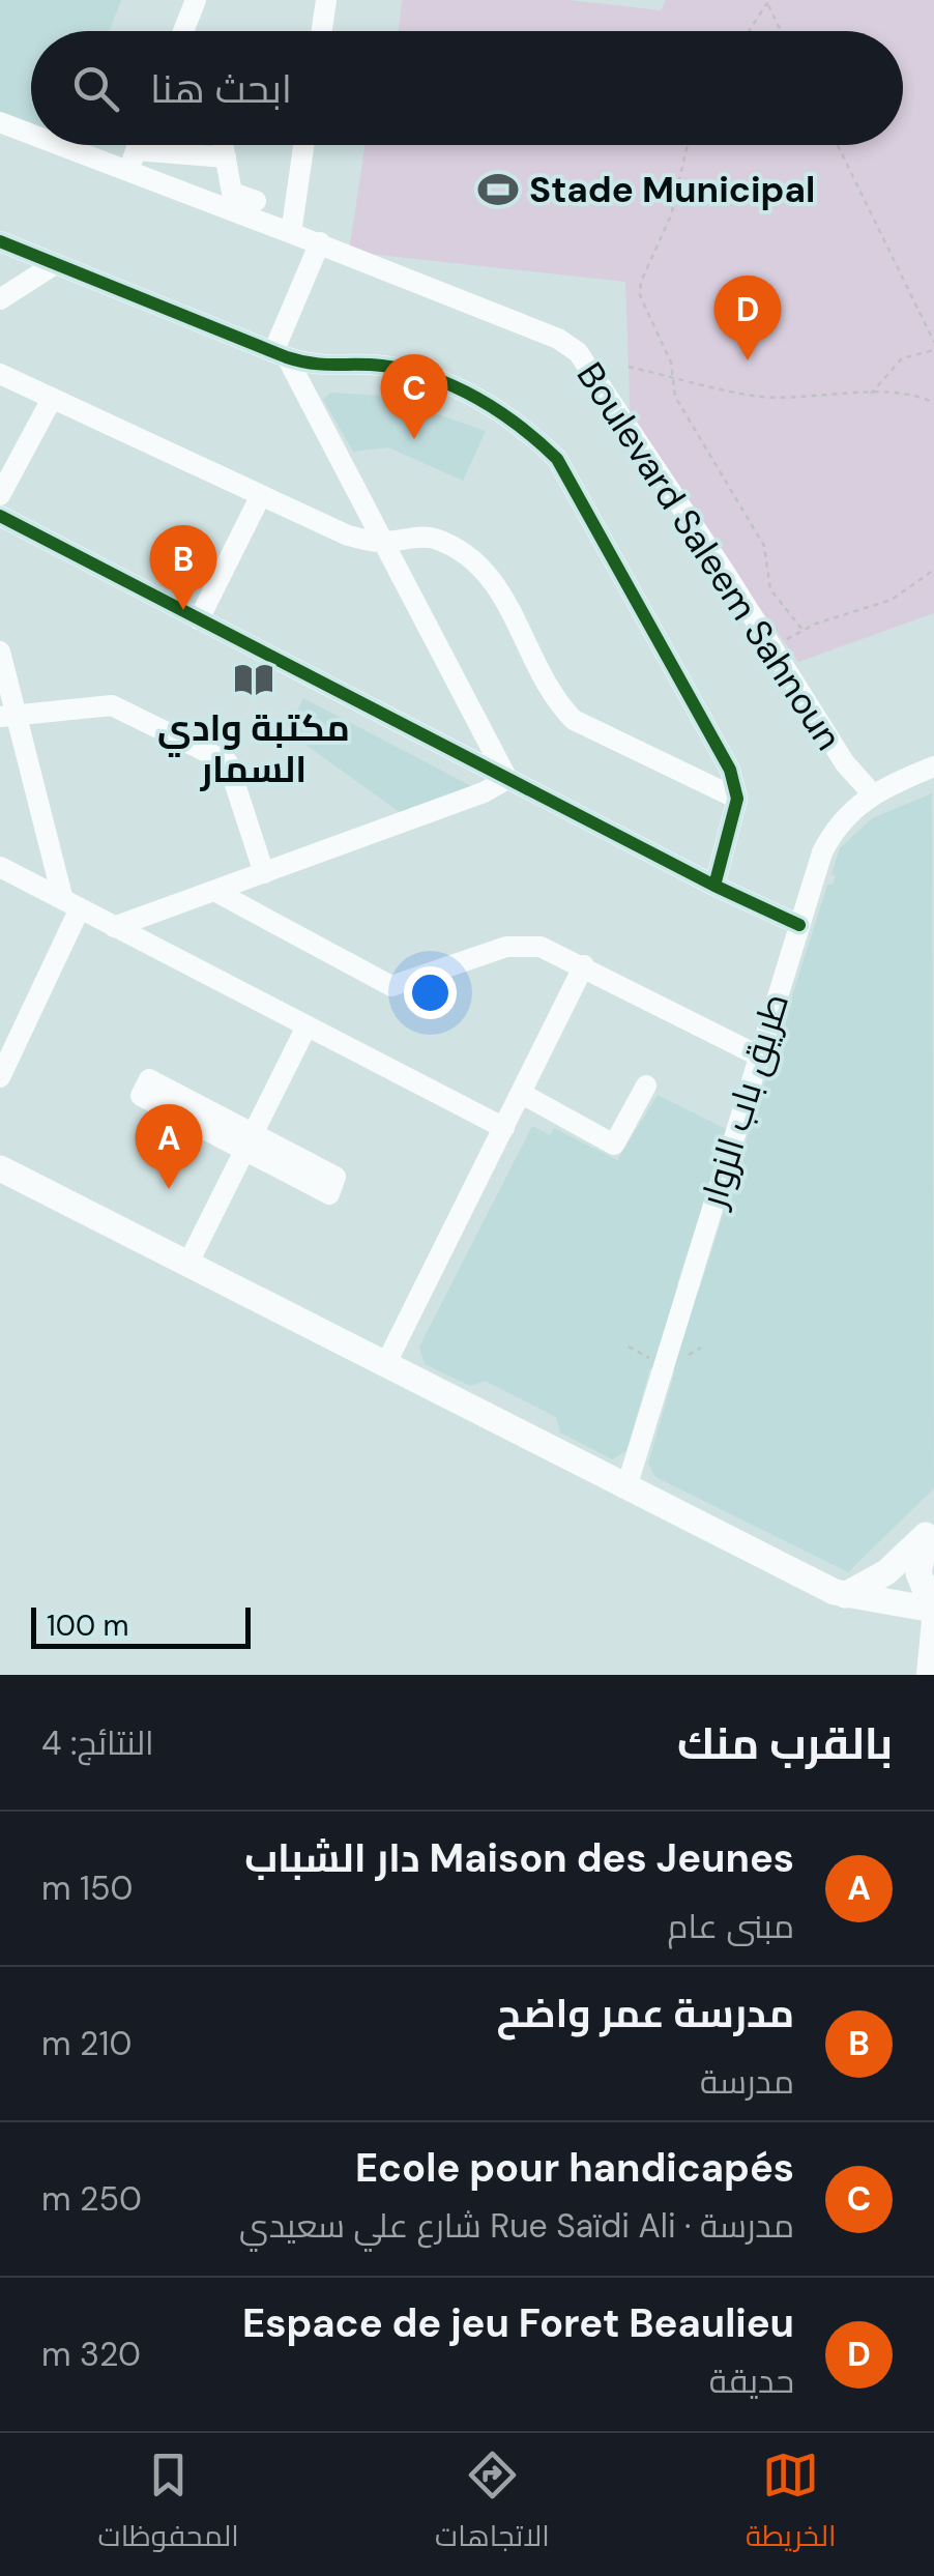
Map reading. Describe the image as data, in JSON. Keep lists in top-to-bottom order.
{
  "streets": {
    "street": ["Boulevard Saleem Sahnoun", "طريق باب الزوار"]
  },
  "crossings": [
    ["Boulevard Saleem Sahnoun", "طريق باب الزوار"]
  ],
  "places": {
    "sports": ["Stade Municipal"],
    "library": ["مكتبة وادي السمار"]
  },
  "scale_bar": "100 m",
  "page": {
    "search": "ابحث هنا",
    "pins": [
      "D",
      "C",
      "B",
      "A"
    ],
    "scale": "100 m",
    "heading": ["بالقرب منك", "النتائج: 4"],
    "list": [
      {
        "mark": "A",
        "name": "Maison des Jeunes دار الشباب",
        "note": "مبنى عام",
        "value": "150 m"
      },
      {
        "mark": "B",
        "name": "مدرسة عمر واضح",
        "note": "مدرسة",
        "value": "210 m"
      },
      {
        "mark": "C",
        "name": "Ecole pour handicapés",
        "note": "مدرسة · Rue Saïdi Ali شارع علي سعيدي",
        "value": "250 m"
      },
      {
        "mark": "D",
        "name": "Espace de jeu Foret Beaulieu",
        "note": "حديقة",
        "value": "320 m"
      }
    ],
    "nav": ["الخريطة", "الاتجاهات", "المحفوظات"]
  }
}
